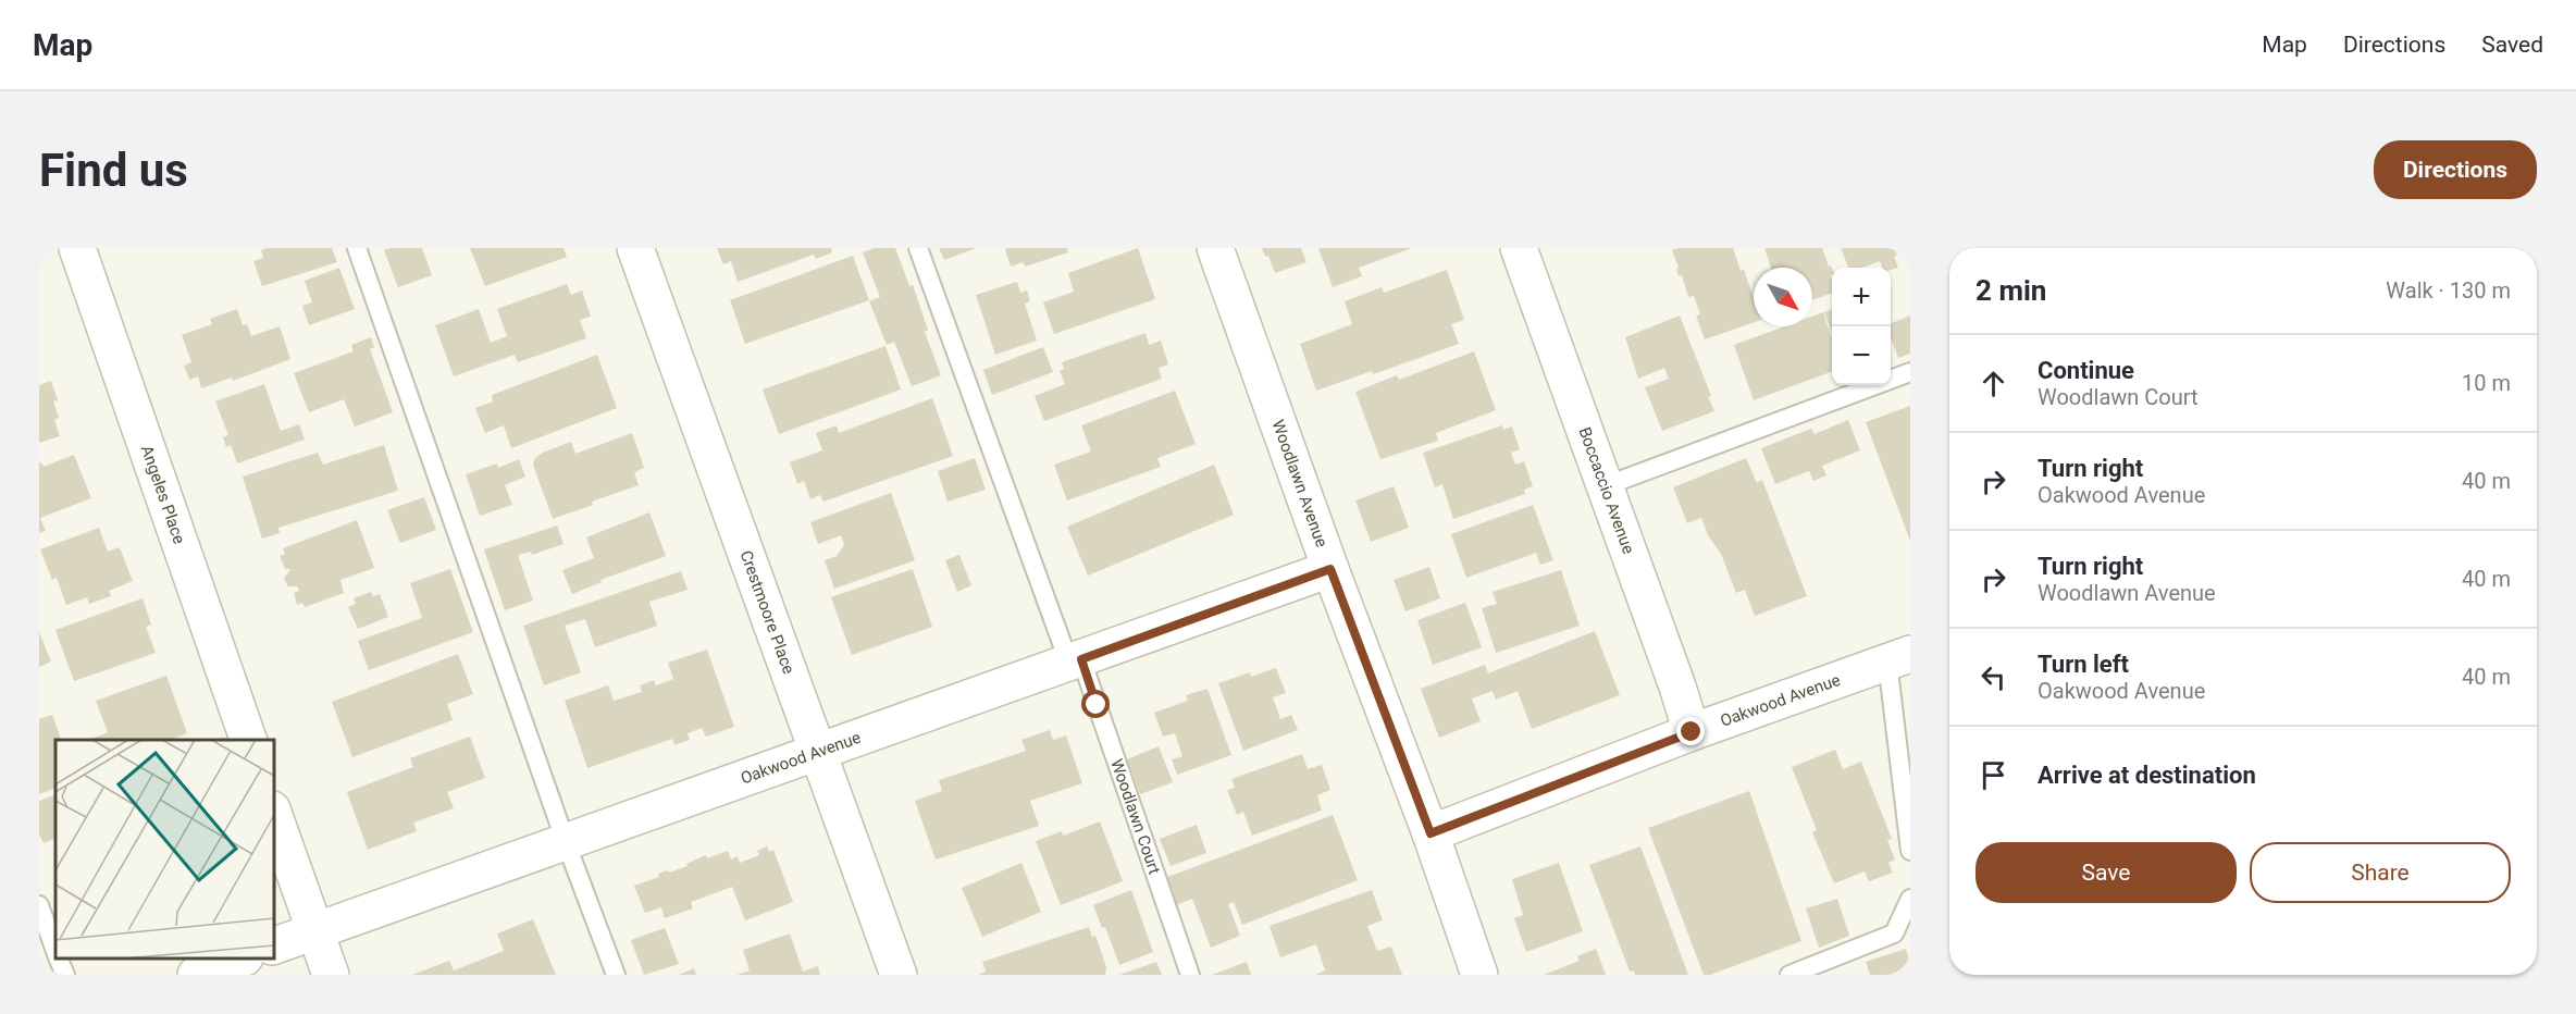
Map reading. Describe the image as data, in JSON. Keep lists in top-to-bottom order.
{
  "streets": {
    "street": [
      "Woodlawn Avenue",
      "Boccaccio Avenue",
      "Angeles Place",
      "Crestmoore Place",
      "Oakwood Avenue"
    ],
    "lane": ["Woodlawn Court"]
  },
  "crossings": [
    ["Woodlawn Avenue", "Oakwood Avenue"],
    ["Boccaccio Avenue", "Oakwood Avenue"],
    ["Crestmoore Place", "Oakwood Avenue"],
    ["Oakwood Avenue", "Woodlawn Court"]
  ],
  "north": "bottom right",
  "page": {
    "header": "Map",
    "nav": ["Map", "Directions", "Saved"],
    "buttons": [
      "Directions",
      ["Save", "Share"]
    ],
    "title": "Find us",
    "heading": ["2 min", "Walk · 130 m"],
    "map_buttons": ["+", "−"],
    "list": [
      ["Continue", "Woodlawn Court", "10 m"],
      ["Turn right", "Oakwood Avenue", "40 m"],
      ["Turn right", "Woodlawn Avenue", "40 m"],
      ["Turn left", "Oakwood Avenue", "40 m"],
      "Arrive at destination"
    ]
  }
}
